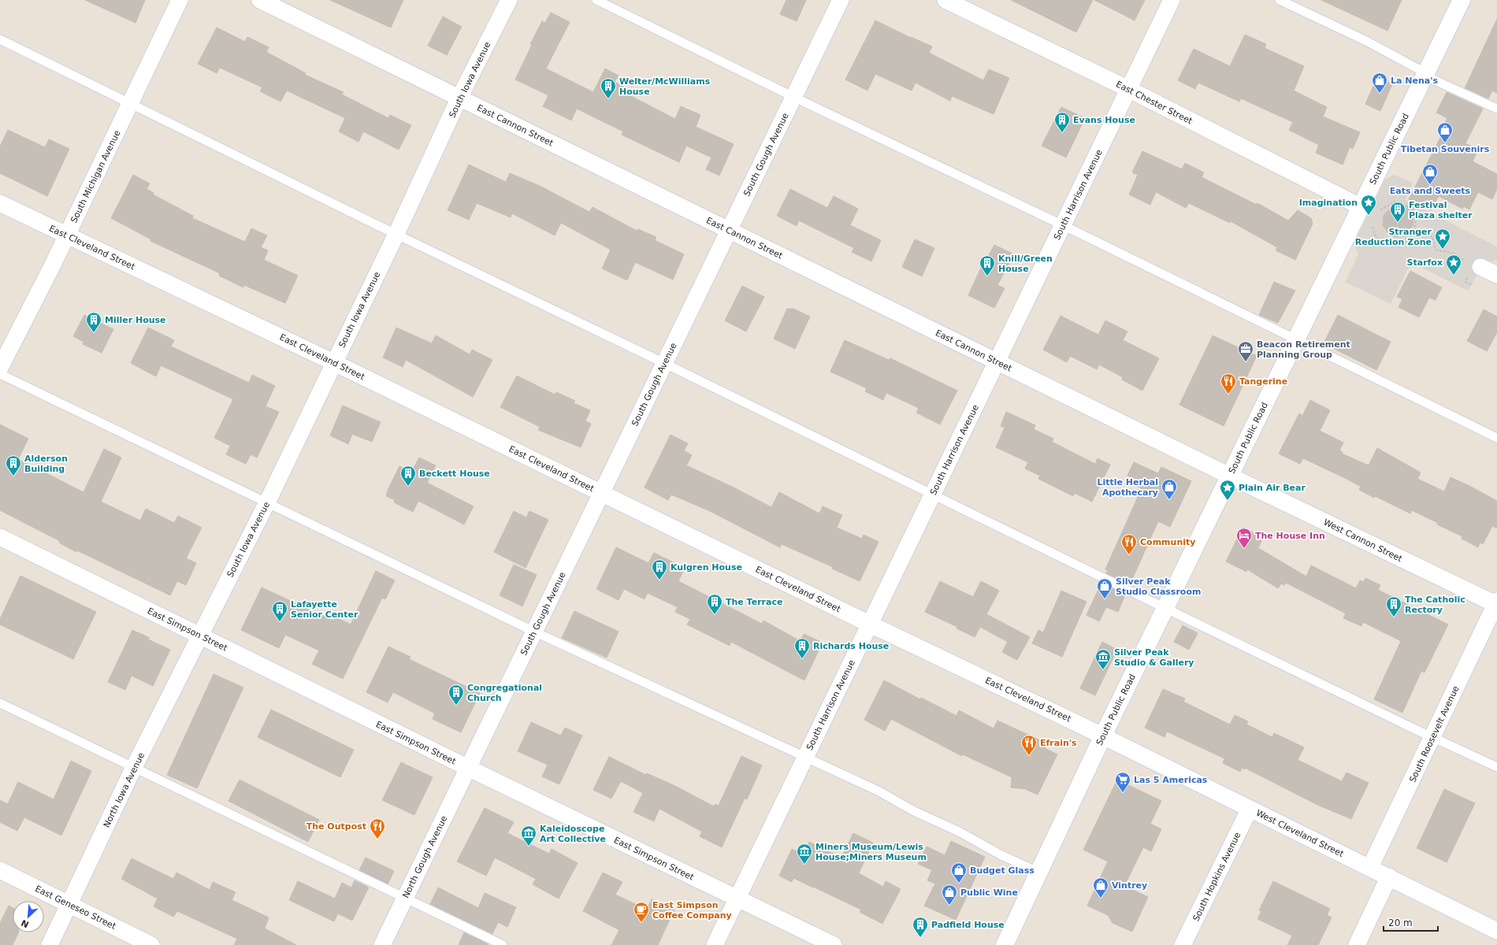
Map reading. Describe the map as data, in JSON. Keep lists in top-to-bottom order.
{
  "streets": {
    "street": [
      "South Iowa Avenue",
      "East Chester Street",
      "East Cannon Street",
      "South Public Road",
      "South Gough Avenue",
      "South Michigan Avenue",
      "South Harrison Avenue",
      "East Cleveland Street",
      "West Cannon Street",
      "East Simpson Street",
      "South Roosevelt Avenue",
      "North Iowa Avenue",
      "West Cleveland Street",
      "North Gough Avenue",
      "South Hopkins Avenue",
      "East Geneseo Street"
    ]
  },
  "crossings": [
    ["South Iowa Avenue", "East Cannon Street"],
    ["South Iowa Avenue", "East Cleveland Street"],
    ["South Iowa Avenue", "East Simpson Street"],
    ["South Iowa Avenue", "North Iowa Avenue"],
    ["East Chester Street", "South Public Road"],
    ["East Chester Street", "South Harrison Avenue"],
    ["East Cannon Street", "South Public Road"],
    ["East Cannon Street", "South Gough Avenue"],
    ["East Cannon Street", "South Harrison Avenue"],
    ["East Cannon Street", "West Cannon Street"],
    ["South Public Road", "East Cleveland Street"],
    ["South Public Road", "West Cannon Street"],
    ["South Public Road", "West Cleveland Street"],
    ["South Gough Avenue", "East Cleveland Street"],
    ["South Gough Avenue", "East Simpson Street"],
    ["South Gough Avenue", "North Gough Avenue"],
    ["South Michigan Avenue", "East Cleveland Street"],
    ["South Harrison Avenue", "East Cleveland Street"],
    ["South Harrison Avenue", "East Simpson Street"],
    ["East Cleveland Street", "West Cleveland Street"],
    ["West Cannon Street", "South Roosevelt Avenue"],
    ["East Simpson Street", "North Iowa Avenue"],
    ["East Simpson Street", "North Gough Avenue"],
    ["South Roosevelt Avenue", "West Cleveland Street"],
    ["North Iowa Avenue", "East Geneseo Street"],
    ["West Cleveland Street", "South Hopkins Avenue"]
  ],
  "places": {
    "shop": [
      "La Nena's",
      "Tibetan Souvenirs",
      "Eats and Sweets",
      "Little Herbal Apothecary",
      "Silver Peak Studio Classroom",
      "Budget Glass",
      "Vintrey",
      "Public Wine"
    ],
    "building": [
      "Welter/McWilliams House",
      "Evans House",
      "Festival Plaza shelter",
      "Knill/Green House",
      "Miller House",
      "Alderson Building",
      "Beckett House",
      "Kulgren House",
      "The Terrace",
      "The Catholic Rectory",
      "Lafayette Senior Center",
      "Richards House",
      "Congregational Church",
      "Padfield House"
    ],
    "place": [
      "Imagination",
      "Stranger Reduction Zone",
      "Starfox",
      "Plain Air Bear"
    ],
    "office": ["Beacon Retirement Planning Group"],
    "restaurant": [
      "Tangerine",
      "Community",
      "Efrain's",
      "The Outpost"
    ],
    "hotel": ["The House Inn"],
    "museum": ["Silver Peak Studio & Gallery", "Kaleidoscope Art Collective", "Miners Museum/Lewis House;Miners Museum"],
    "supermarket": ["Las 5 Americas"],
    "cafe": ["East Simpson Coffee Company"]
  },
  "scale_bar": "20 m",
  "north": "bottom left"
}
